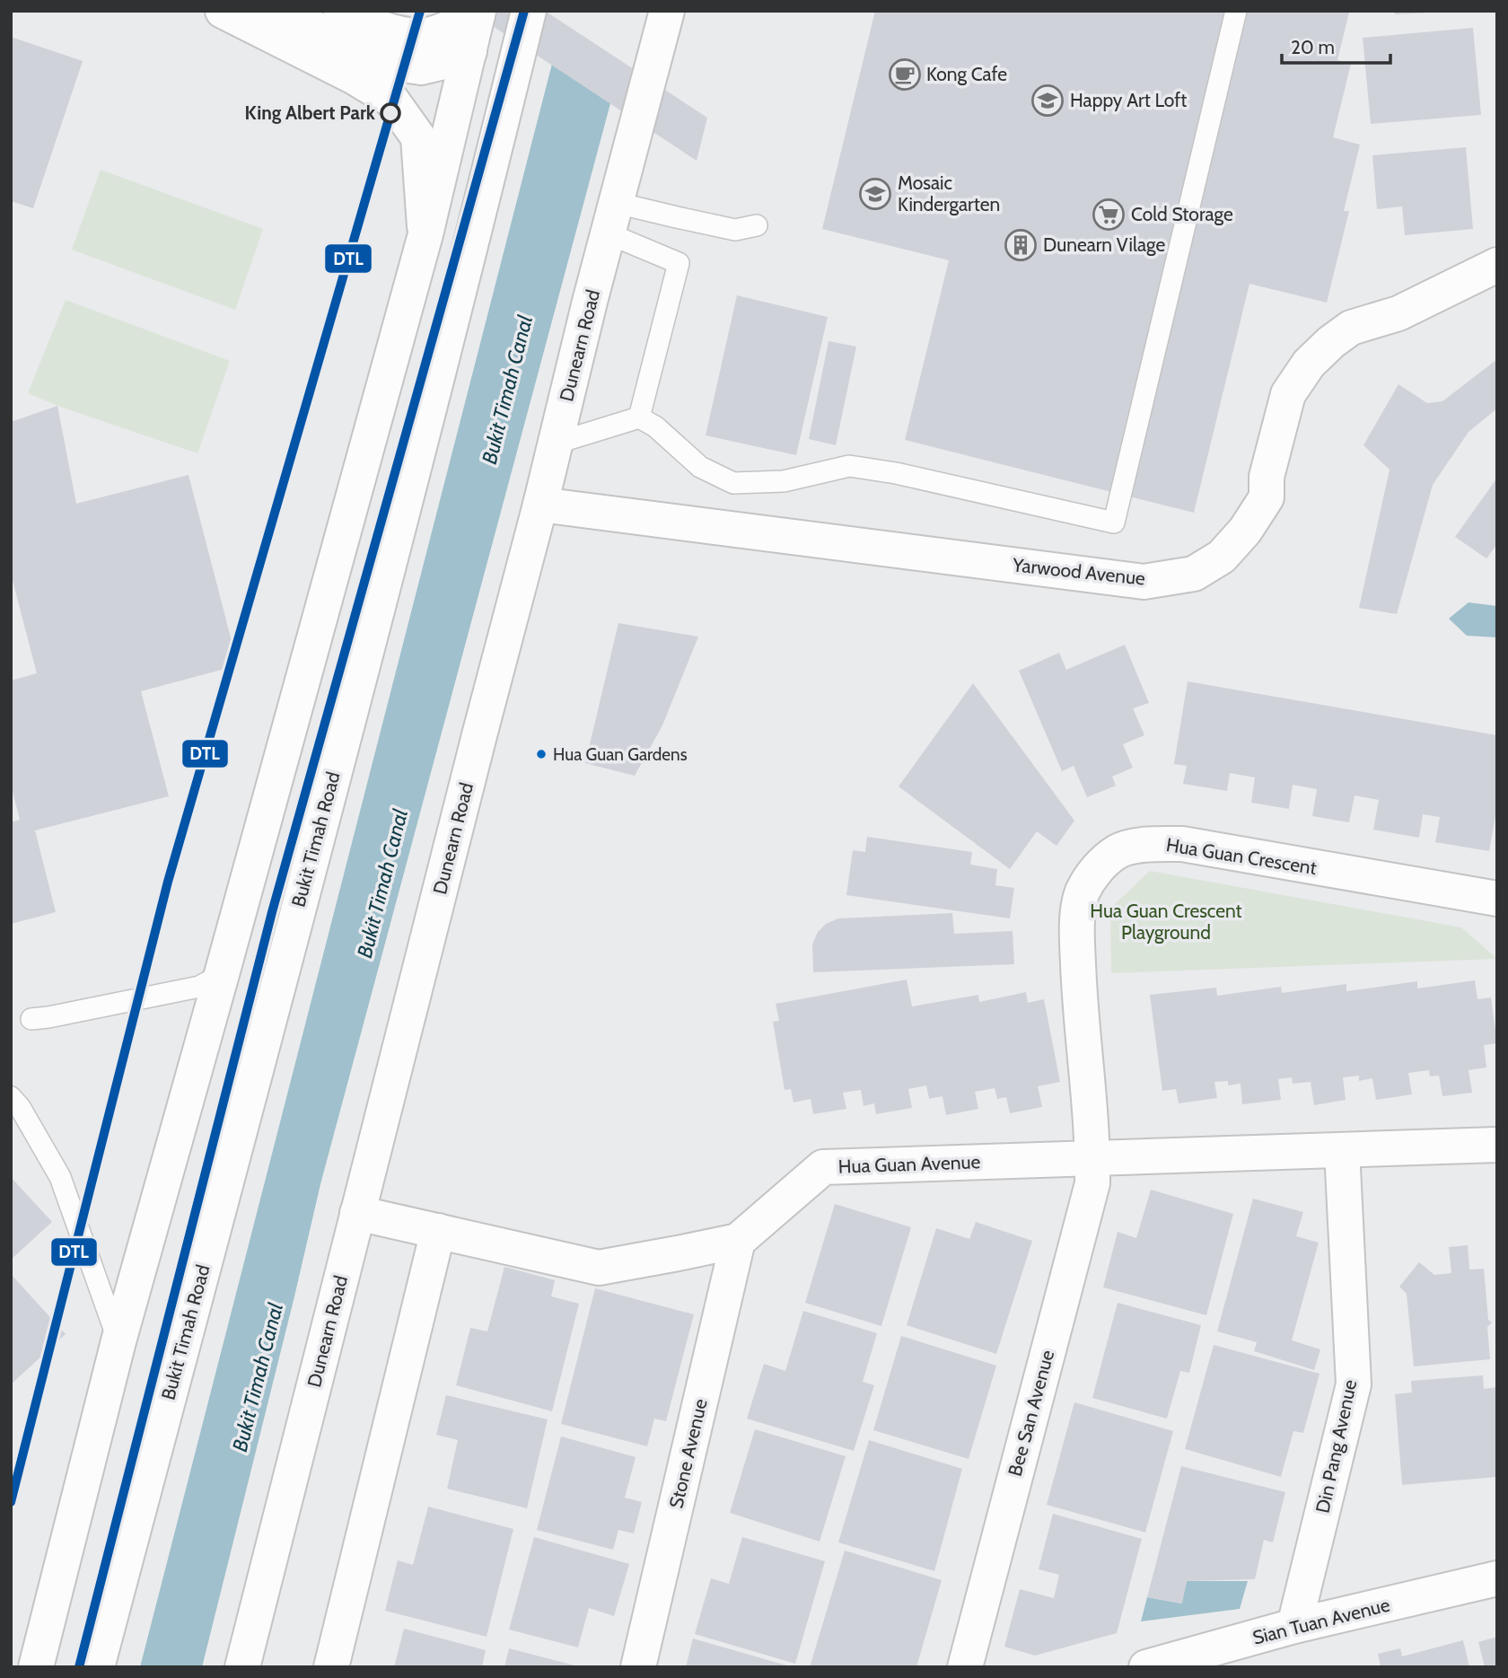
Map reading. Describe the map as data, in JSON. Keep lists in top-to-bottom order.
{
  "streets": {
    "main road": [
      "Dunearn Road",
      "Yarwood Avenue",
      "Bukit Timah Road",
      "Hua Guan Crescent",
      "Hua Guan Avenue",
      "Bee San Avenue",
      "Din Pang Avenue",
      "Stone Avenue",
      "Sian Tuan Avenue"
    ]
  },
  "crossings": [
    ["Dunearn Road", "Yarwood Avenue"],
    ["Dunearn Road", "Hua Guan Avenue"],
    ["Hua Guan Crescent", "Hua Guan Avenue"],
    ["Hua Guan Crescent", "Bee San Avenue"],
    ["Hua Guan Avenue", "Bee San Avenue"],
    ["Hua Guan Avenue", "Din Pang Avenue"],
    ["Hua Guan Avenue", "Stone Avenue"],
    ["Din Pang Avenue", "Sian Tuan Avenue"]
  ],
  "water": ["Bukit Timah Canal"],
  "parks": ["Hua Guan Crescent Playground"],
  "places": {
    "cafe": ["Kong Cafe"],
    "school or university": ["Happy Art Loft", "Mosaic Kindergarten"],
    "other": ["King Albert Park", "Hua Guan Gardens"],
    "supermarket": ["Cold Storage"],
    "building": ["Dunearn Vilage"]
  },
  "lines": ["transit line DTL"],
  "scale_bar": "20 m"
}
